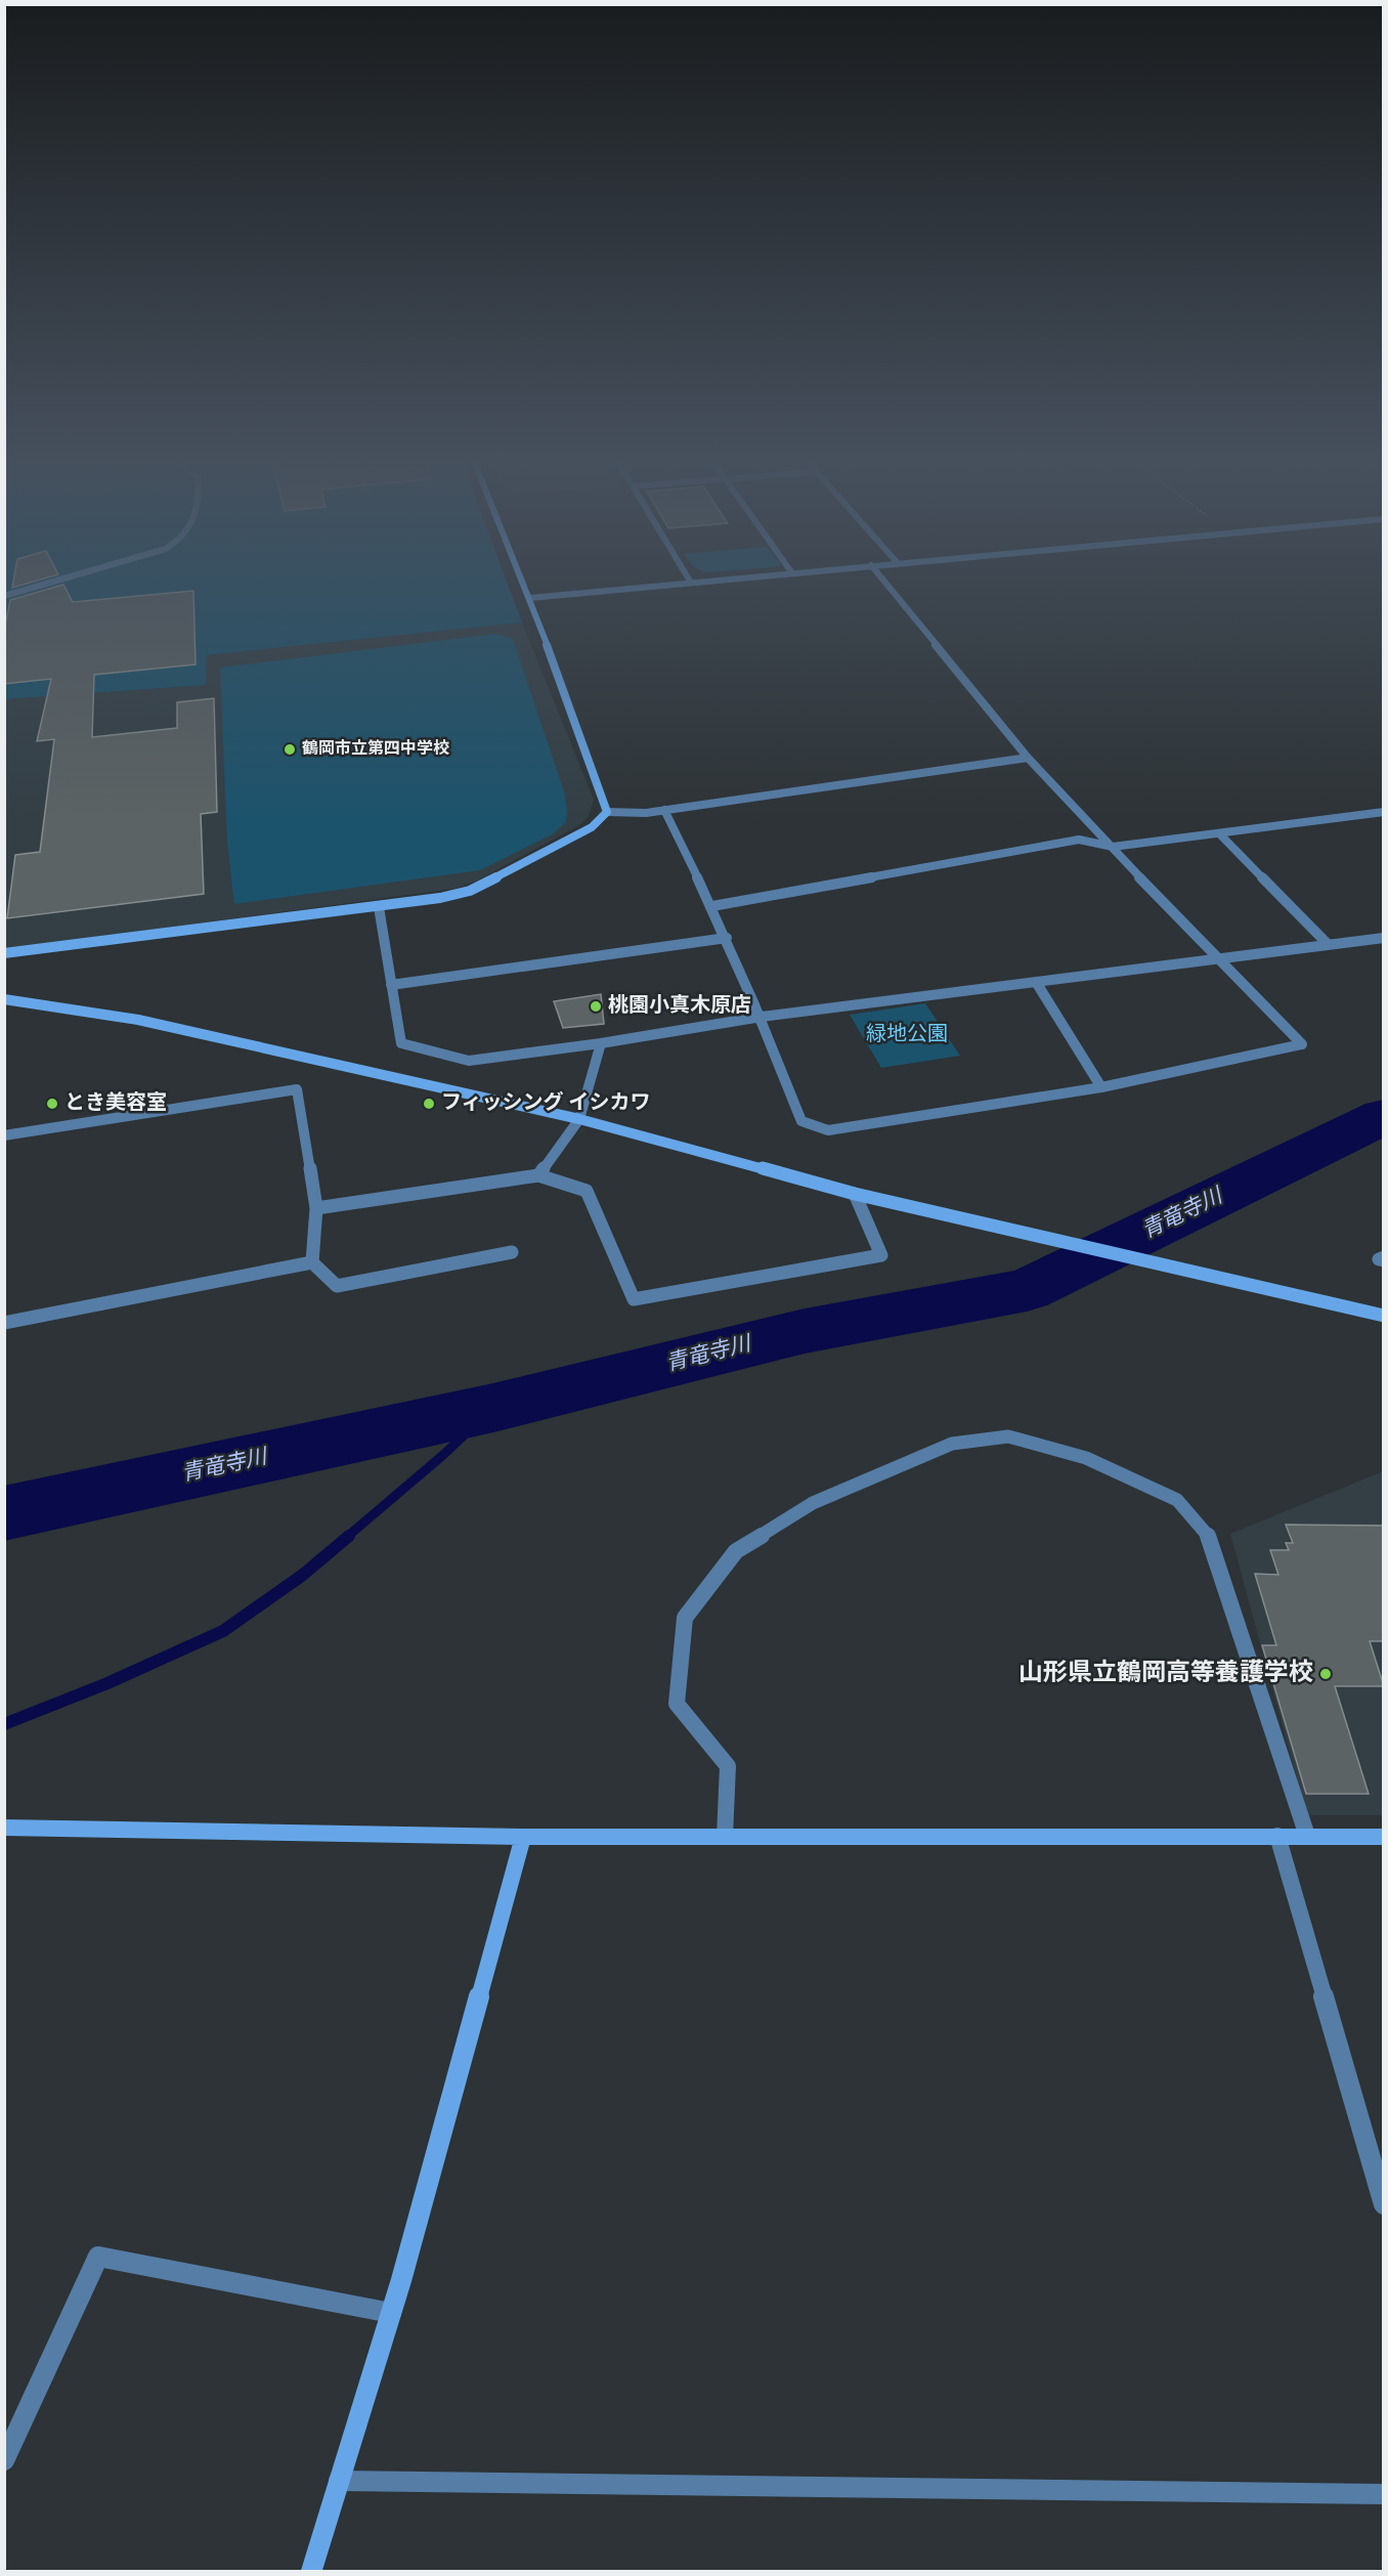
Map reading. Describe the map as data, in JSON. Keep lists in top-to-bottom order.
{
  "water": ["青竜寺川"],
  "parks": ["緑地公園"],
  "places": [
    "鶴岡市立第四中学校",
    "桃園小真木原店",
    "とき美容室",
    "フィッシング イシカワ",
    "山形県立鶴岡高等養護学校"
  ]
}
